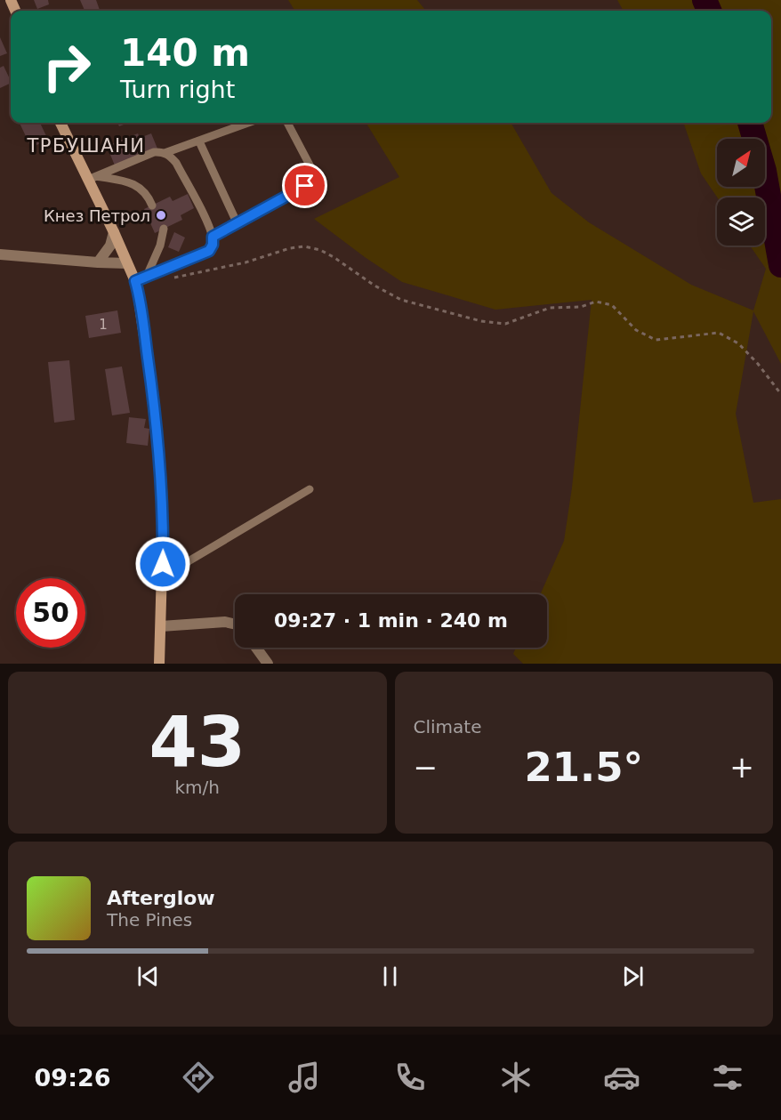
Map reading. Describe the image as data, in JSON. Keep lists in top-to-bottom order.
{
  "districts": ["ТРБУШАНИ"],
  "places": ["Кнез Петрол"],
  "house_numbers": ["1"],
  "north": "top right",
  "page": {
    "turn": ["140 m", "Turn right"],
    "limit": "50",
    "trip": "09:27 · 1 min · 240 m",
    "tile": [
      ["43", "km/h"],
      "Climate"
    ],
    "heat": ["−", "21.5°", "+"],
    "song": ["Afterglow", "The Pines"],
    "tabs": "09:26"
  }
}
